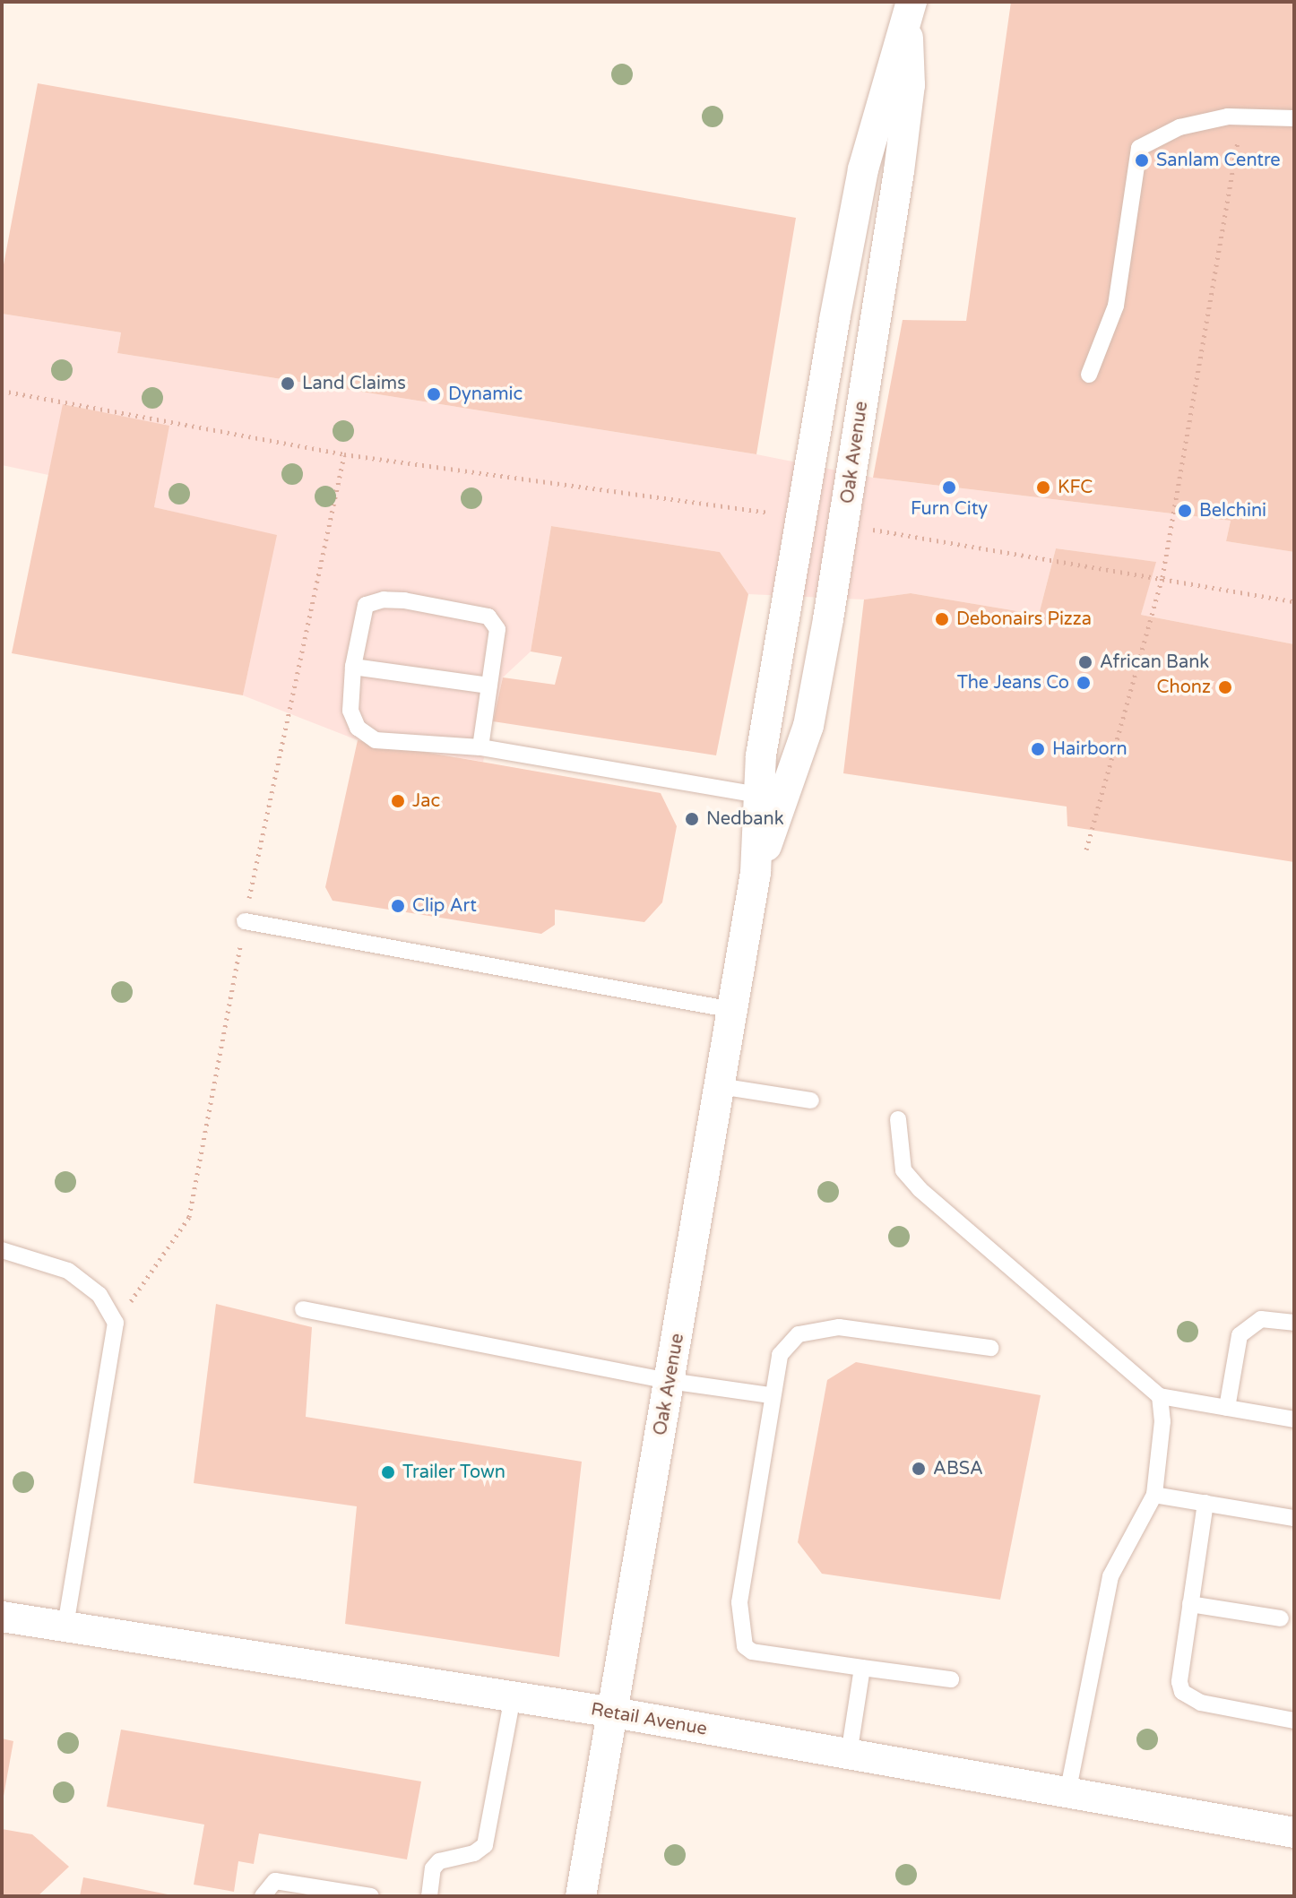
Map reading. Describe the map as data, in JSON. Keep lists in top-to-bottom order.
{
  "streets": {
    "street": ["Oak Avenue", "Retail Avenue"]
  },
  "crossings": [
    ["Oak Avenue", "Retail Avenue"]
  ],
  "places": [
    "Sanlam Centre",
    "Land Claims",
    "Dynamic",
    "Furn City",
    "KFC",
    "Belchini",
    "Debonairs Pizza",
    "African Bank",
    "The Jeans Co",
    "Chonz",
    "Hairborn",
    "Jac",
    "Nedbank",
    "Clip Art",
    "ABSA",
    "Trailer Town"
  ]
}
